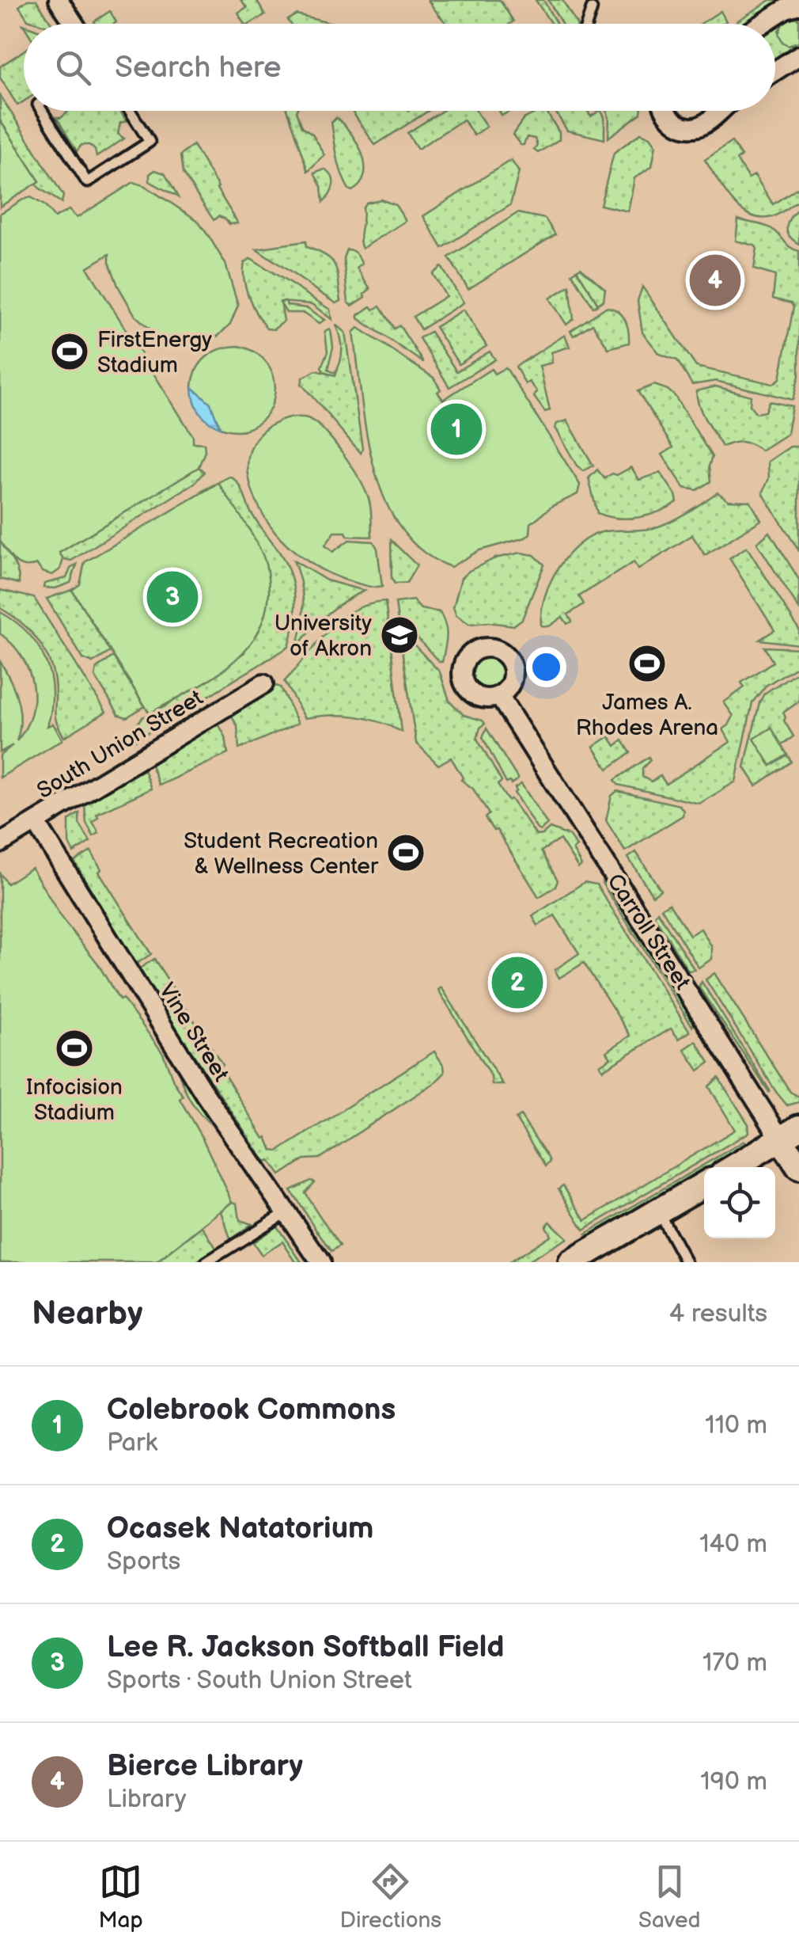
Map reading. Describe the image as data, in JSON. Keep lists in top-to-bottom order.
{
  "streets": {
    "street": ["South Union Street", "Carroll Street", "Vine Street"]
  },
  "crossings": [
    ["South Union Street", "Vine Street"]
  ],
  "places": {
    "sports": [
      "FirstEnergy Stadium",
      "James A. Rhodes Arena",
      "Student Recreation & Wellness Center",
      "Infocision Stadium"
    ],
    "school or university": ["University of Akron"]
  },
  "page": {
    "search": "Search here",
    "pins": [
      "4",
      "1",
      "3",
      "2"
    ],
    "heading": ["Nearby", "4 results"],
    "list": [
      {
        "mark": "1",
        "name": "Colebrook Commons",
        "note": "Park",
        "value": "110 m"
      },
      {
        "mark": "2",
        "name": "Ocasek Natatorium",
        "note": "Sports",
        "value": "140 m"
      },
      {
        "mark": "3",
        "name": "Lee R. Jackson Softball Field",
        "note": "Sports · South Union Street",
        "value": "170 m"
      },
      {
        "mark": "4",
        "name": "Bierce Library",
        "note": "Library",
        "value": "190 m"
      }
    ],
    "nav": ["Map", "Directions", "Saved"]
  }
}
